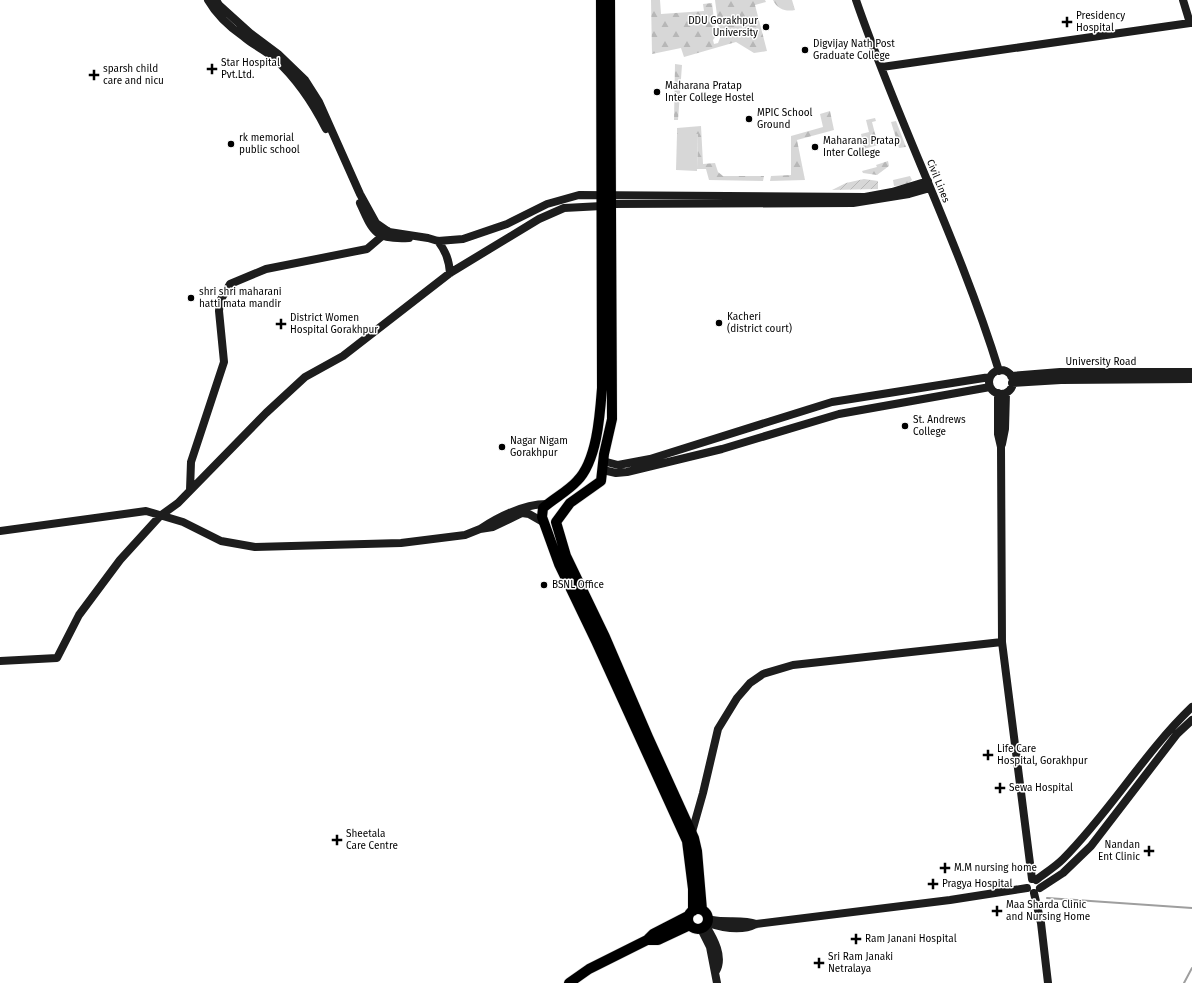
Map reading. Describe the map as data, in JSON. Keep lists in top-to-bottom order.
{
  "streets": {
    "main road": ["Civil Lines", "University Road"]
  },
  "crossings": [
    ["Civil Lines", "University Road"]
  ],
  "places": {
    "health": [
      "Presidency Hospital",
      "Star Hospital Pvt.Ltd.",
      "sparsh child care and nicu",
      "District Women Hospital Gorakhpur",
      "Life Care Hospital, Gorakhpur",
      "Sewa Hospital",
      "Sheetala Care Centre",
      "Nandan Ent Clinic",
      "M.M nursing home",
      "Pragya Hospital",
      "Maa Sharda Clinic and Nursing Home",
      "Ram Janani Hospital",
      "Sri Ram Janaki Netralaya"
    ],
    "other": [
      "DDU Gorakhpur University",
      "Digvijay Nath Post Graduate College",
      "Maharana Pratap Inter College Hostel",
      "MPIC School Ground",
      "rk memorial public school",
      "Maharana Pratap Inter College",
      "shri shri maharani hatti mata mandir",
      "Kacheri (district court)",
      "St. Andrews College",
      "Nagar Nigam Gorakhpur",
      "BSNL Office"
    ]
  }
}
